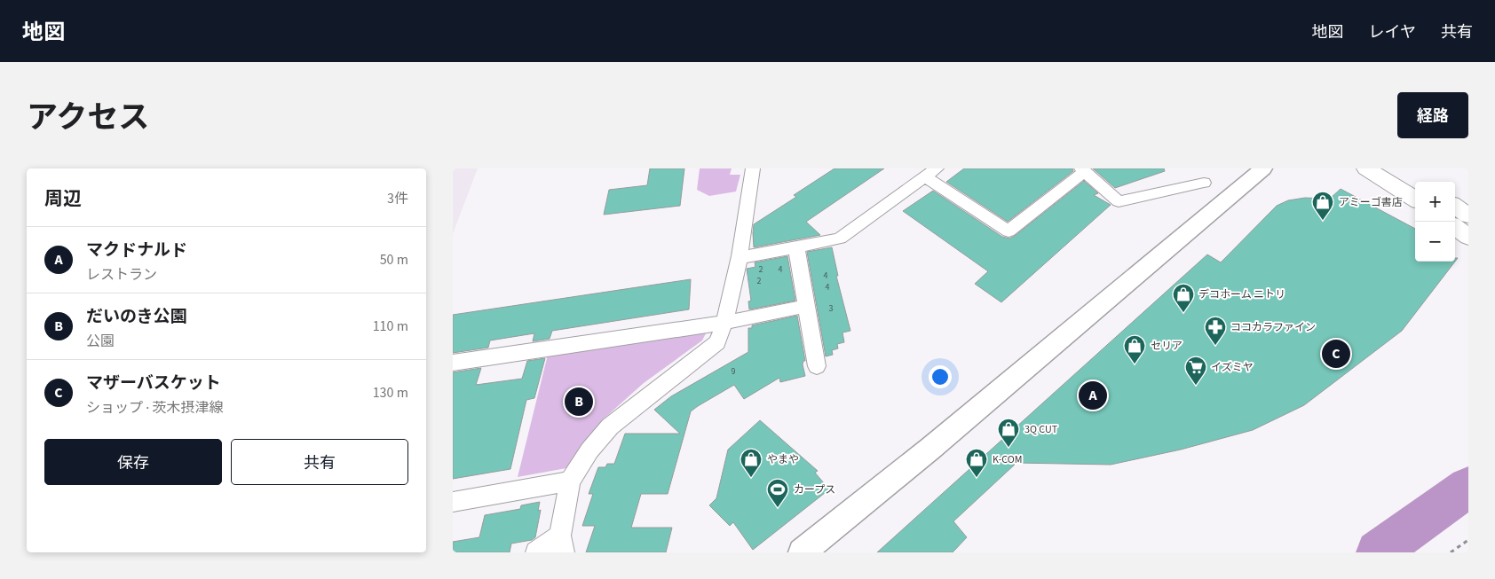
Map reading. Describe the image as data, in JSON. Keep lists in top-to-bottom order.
{
  "places": {
    "shop": [
      "アミーゴ書店",
      "デコホーム ニトリ",
      "セリア",
      "3Q CUT",
      "やまや",
      "K-COM"
    ],
    "pharmacy": ["ココカラファイン"],
    "supermarket": ["イズミヤ"],
    "sports": ["カープス"]
  },
  "house_numbers": [
    "2",
    "4",
    "4",
    "2",
    "4",
    "3",
    "9"
  ],
  "page": {
    "header": "地図",
    "nav": ["地図", "レイヤ", "共有"],
    "title": "アクセス",
    "buttons": [
      "経路",
      ["保存", "共有"]
    ],
    "heading": ["周辺", "3件"],
    "map_buttons": ["+", "−"],
    "list": [
      {
        "mark": "A",
        "name": "マクドナルド",
        "note": "レストラン",
        "value": "50 m"
      },
      {
        "mark": "B",
        "name": "だいのき公園",
        "note": "公園",
        "value": "110 m"
      },
      {
        "mark": "C",
        "name": "マザーバスケット",
        "note": "ショップ · 茨木摂津線",
        "value": "130 m"
      }
    ],
    "pins": ["C", "A", "B"]
  }
}
